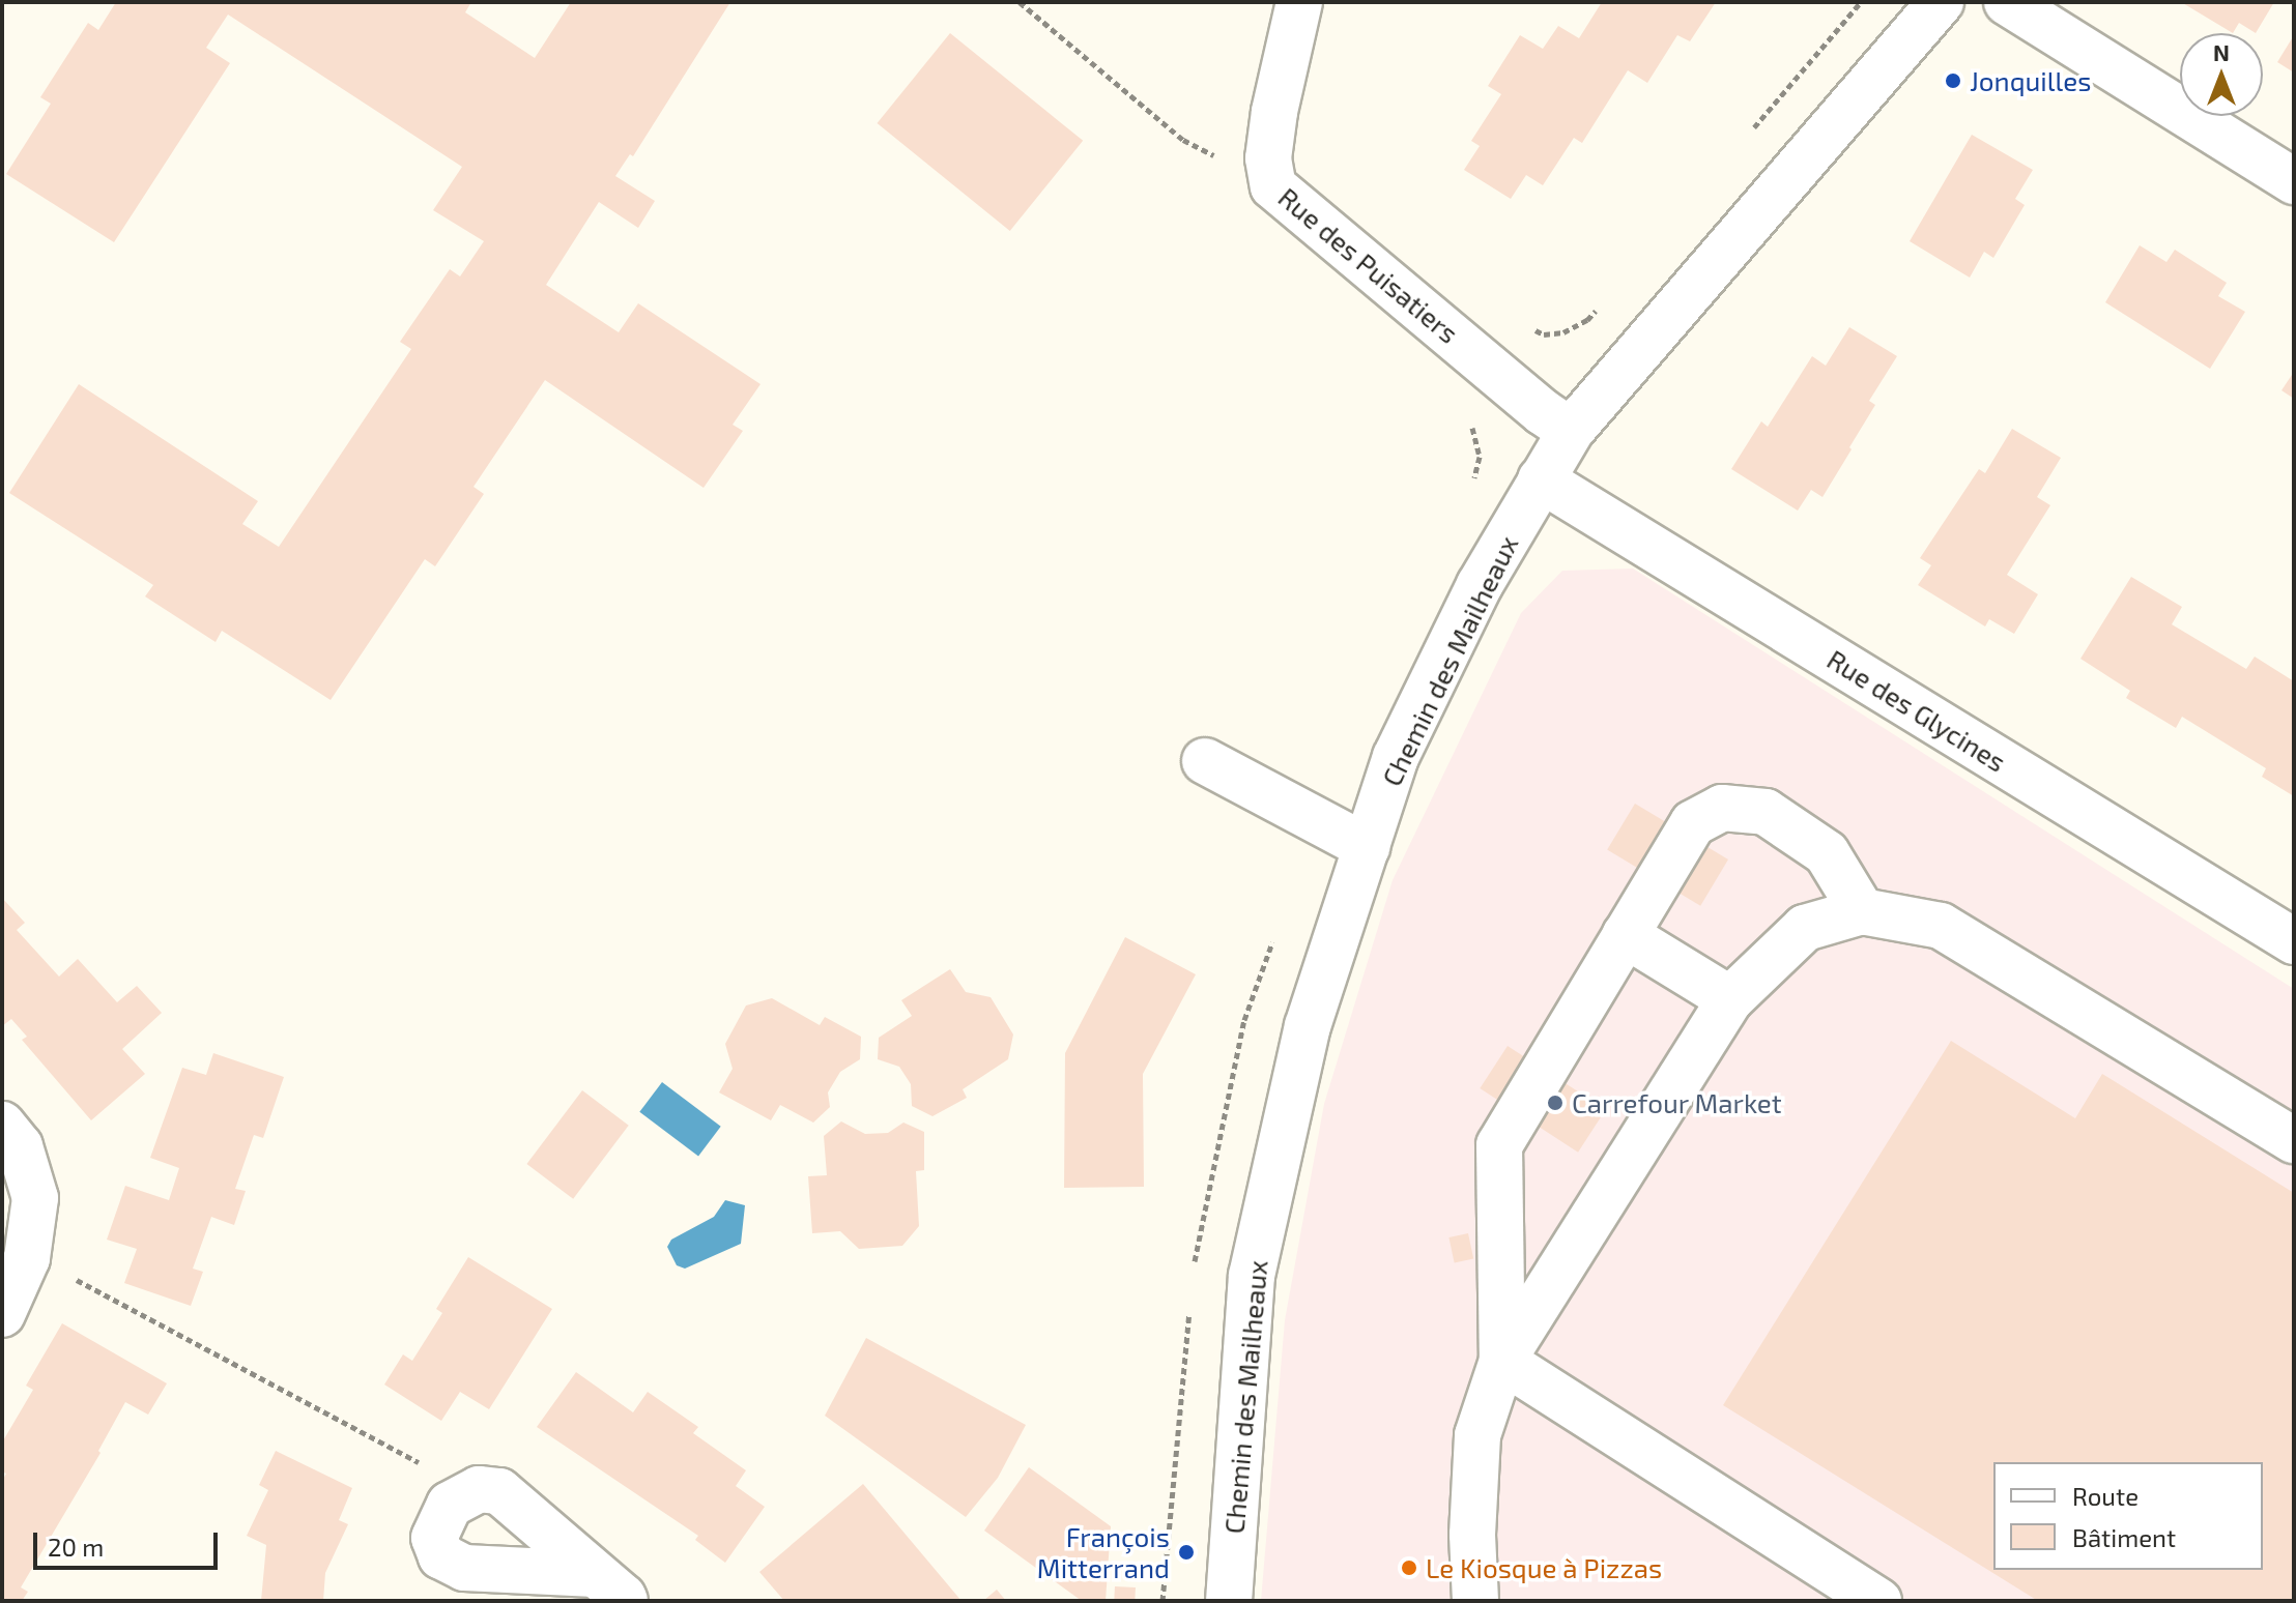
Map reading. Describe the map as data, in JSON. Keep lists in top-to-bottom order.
{
  "streets": {
    "street": ["Rue des Puisatiers", "Chemin des Mailheaux", "Rue des Glycines"]
  },
  "crossings": [
    ["Rue des Puisatiers", "Chemin des Mailheaux"],
    ["Chemin des Mailheaux", "Rue des Glycines"]
  ],
  "places": [
    "Jonquilles",
    "Carrefour Market",
    "François Mitterrand",
    "Le Kiosque à Pizzas"
  ],
  "legend": ["Route", "Bâtiment"],
  "scale_bar": "20 m",
  "north": "top"
}
